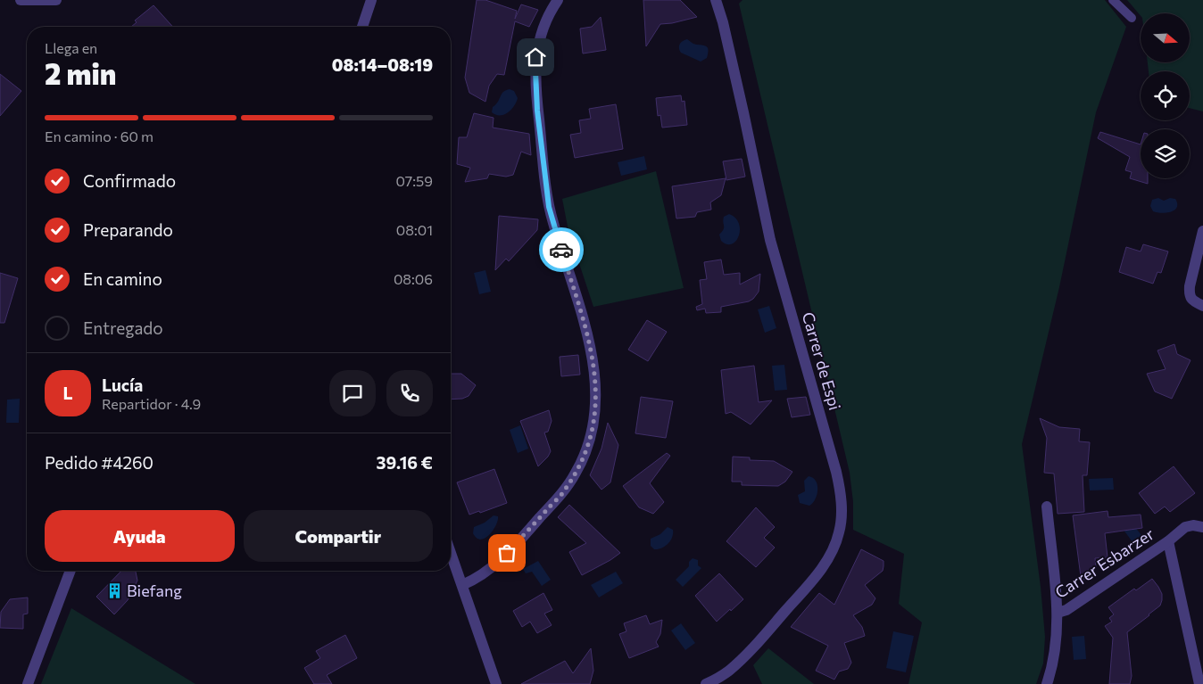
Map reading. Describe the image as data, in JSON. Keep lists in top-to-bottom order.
{
  "streets": {
    "street": ["Carrer de Espi", "Carrer Esbarzer"]
  },
  "places": {
    "building": ["Biefang"]
  },
  "north": "right",
  "page": {
    "heading": ["2 min", "Llega en", "08:14–08:19"],
    "panel": [
      "Lucía",
      "Repartidor · 4.9",
      "Pedido #4260",
      "39.16 €"
    ],
    "bar": "En camino · 60 m",
    "list": [
      ["Confirmado", "07:59"],
      ["Preparando", "08:01"],
      ["En camino", "08:06"],
      "Entregado"
    ],
    "round": "L",
    "buttons": ["Ayuda", "Compartir"]
  }
}
